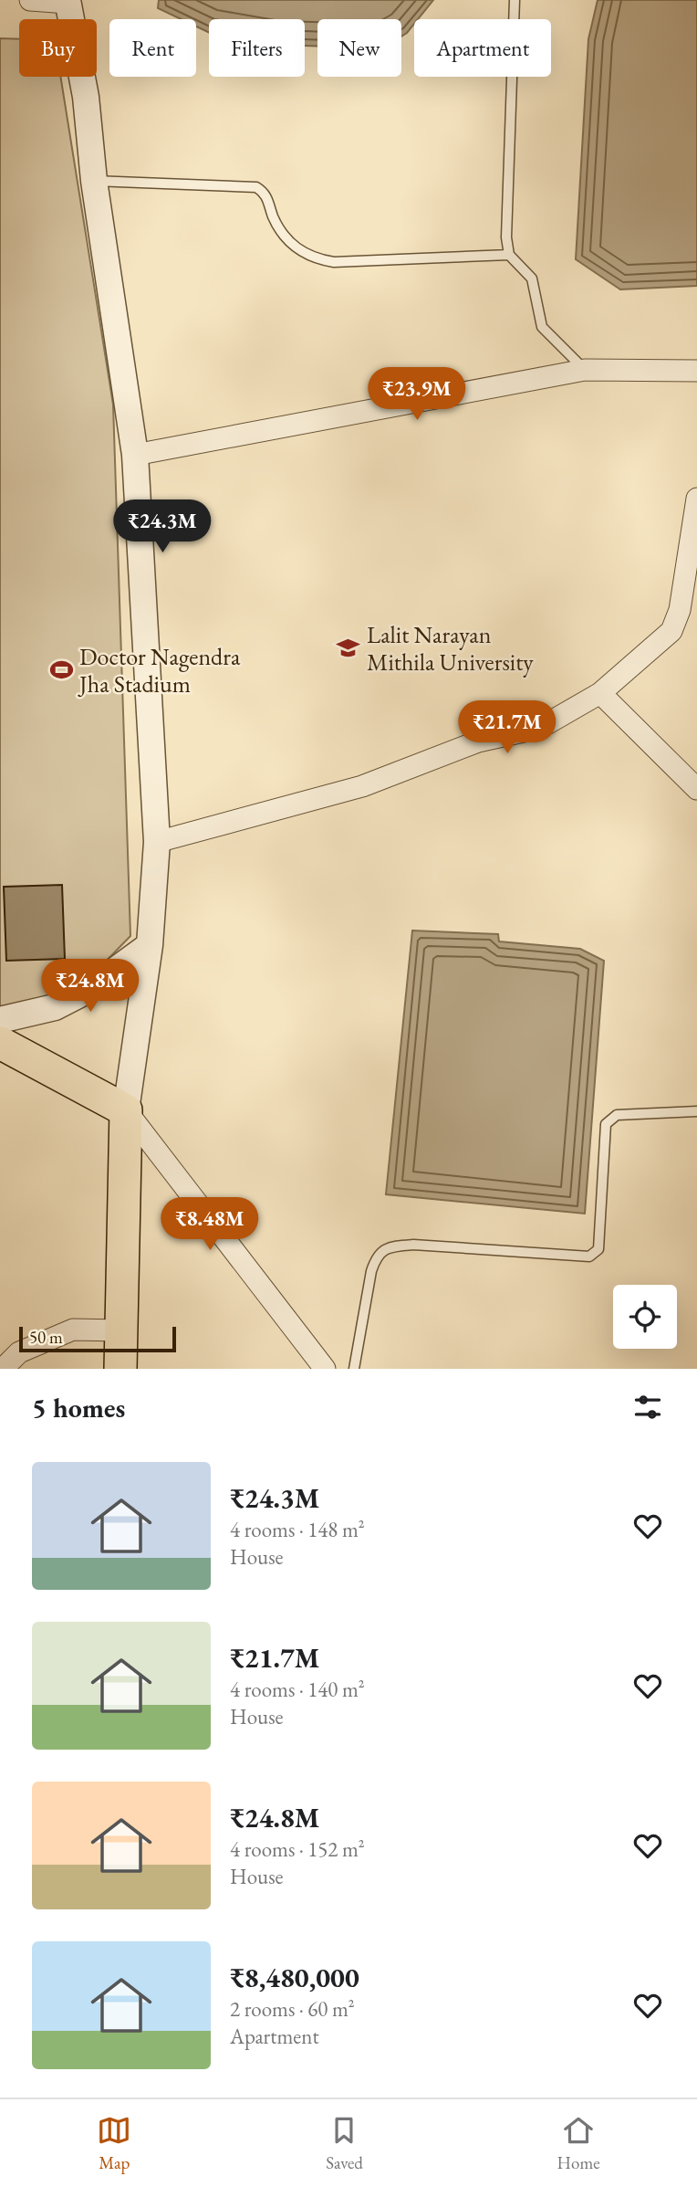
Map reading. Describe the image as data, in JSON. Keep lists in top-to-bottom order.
{
  "places": {
    "school or university": ["Lalit Narayan Mithila University"],
    "sports": ["Doctor Nagendra Jha Stadium"]
  },
  "scale_bar": "50 m",
  "page": {
    "chip": [
      "Buy",
      "Rent",
      "Filters",
      "New",
      "Apartment"
    ],
    "price": [
      "₹23.9M",
      "₹24.3M",
      "₹21.7M",
      "₹24.8M",
      "₹8.48M"
    ],
    "scale": "50 m",
    "heading": "5 homes",
    "list": [
      {
        "name": "₹24.3M",
        "note": "4 rooms · 148 m² · House"
      },
      {
        "name": "₹21.7M",
        "note": "4 rooms · 140 m² · House"
      },
      {
        "name": "₹24.8M",
        "note": "4 rooms · 152 m² · House"
      },
      {
        "name": "₹8,480,000",
        "note": "2 rooms · 60 m² · Apartment"
      }
    ],
    "tabs": ["Map", "Saved", "Home"]
  }
}
